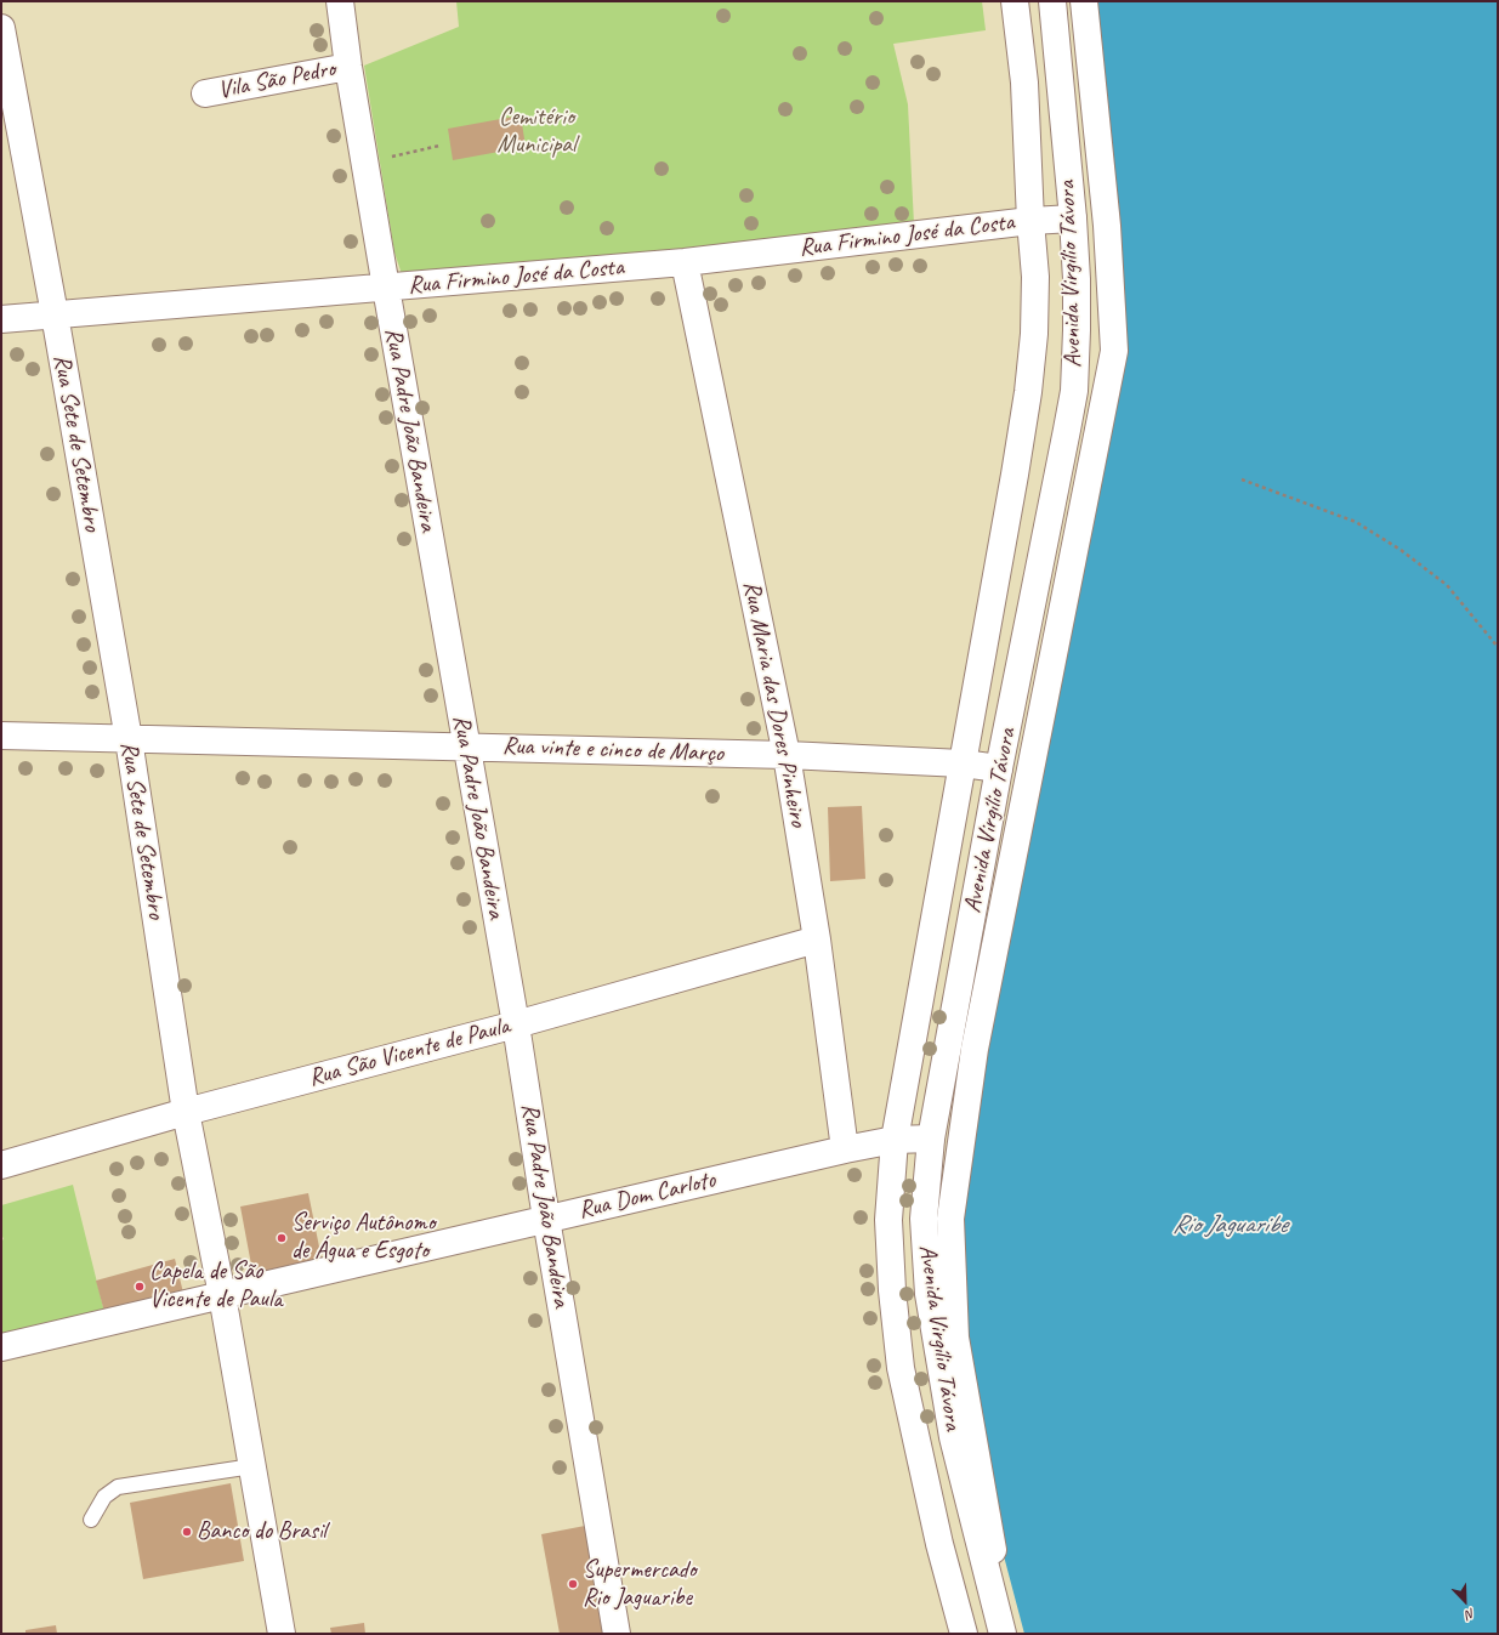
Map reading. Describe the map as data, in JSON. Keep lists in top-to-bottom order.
{
  "streets": {
    "street": [
      "Vila São Pedro",
      "Rua Firmino José da Costa",
      "Avenida Virgílio Távora",
      "Rua Padre João Bandeira",
      "Rua Sete de Setembro",
      "Rua Maria das Dores Pinheiro",
      "Rua vinte e cinco de Março",
      "Rua São Vicente de Paula",
      "Rua Dom Carloto"
    ]
  },
  "crossings": [
    ["Vila São Pedro", "Rua Padre João Bandeira"],
    ["Rua Firmino José da Costa", "Avenida Virgílio Távora"],
    ["Rua Firmino José da Costa", "Rua Padre João Bandeira"],
    ["Rua Firmino José da Costa", "Rua Sete de Setembro"],
    ["Rua Firmino José da Costa", "Rua Maria das Dores Pinheiro"],
    ["Avenida Virgílio Távora", "Rua vinte e cinco de Março"],
    ["Avenida Virgílio Távora", "Rua Dom Carloto"],
    ["Rua Padre João Bandeira", "Rua vinte e cinco de Março"],
    ["Rua Padre João Bandeira", "Rua São Vicente de Paula"],
    ["Rua Padre João Bandeira", "Rua Dom Carloto"],
    ["Rua Sete de Setembro", "Rua vinte e cinco de Março"],
    ["Rua Sete de Setembro", "Rua São Vicente de Paula"],
    ["Rua Sete de Setembro", "Rua Dom Carloto"],
    ["Rua Maria das Dores Pinheiro", "Rua vinte e cinco de Março"],
    ["Rua Maria das Dores Pinheiro", "Rua São Vicente de Paula"],
    ["Rua Maria das Dores Pinheiro", "Rua Dom Carloto"]
  ],
  "water": ["Rio Jaguaribe"],
  "parks": ["Cemitério Municipal"],
  "places": [
    "Serviço Autônomo de Água e Esgoto",
    "Capela de São Vicente de Paula",
    "Banco do Brasil",
    "Supermercado Rio Jaguaribe"
  ],
  "north": "bottom right"
}
